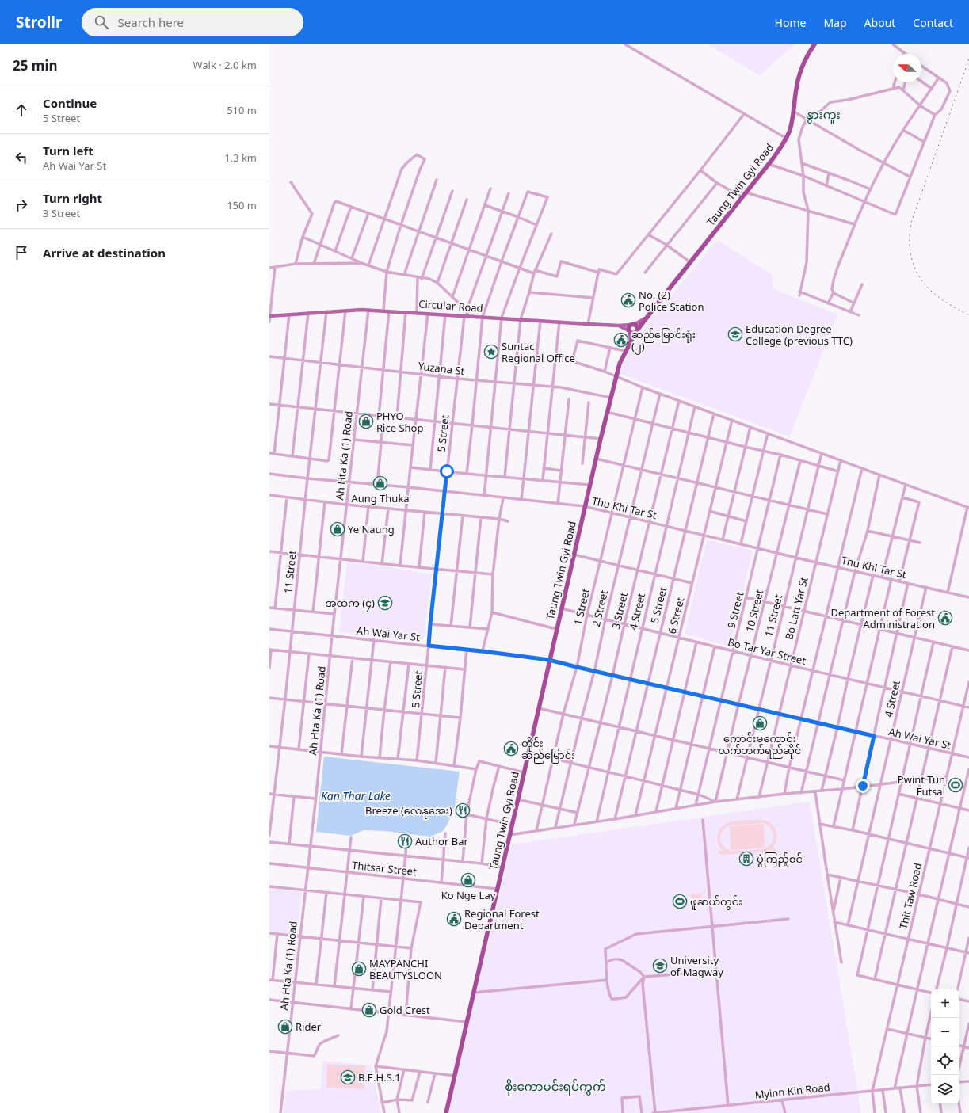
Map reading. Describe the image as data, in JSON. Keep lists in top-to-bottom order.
{
  "streets": {
    "highway": ["Taung Twin Gyi Road"],
    "main road": ["Circular Road"],
    "street": [
      "Yuzana St",
      "5 Street",
      "Ah Hta Ka (1) Road",
      "Thu Khi Tar St",
      "11 Street",
      "1 Street",
      "2 Street",
      "Bo Latt Yar St",
      "9 Street",
      "3 Street",
      "10 Street",
      "4 Street",
      "6 Street",
      "Ah Wai Yar St",
      "Bo Tar Yar Street",
      "Thitsar Street",
      "Thit Taw Road",
      "Myinn Kin Road"
    ]
  },
  "crossings": [
    ["Taung Twin Gyi Road", "Circular Road"],
    ["Taung Twin Gyi Road", "Yuzana St"],
    ["Taung Twin Gyi Road", "Thu Khi Tar St"],
    ["Taung Twin Gyi Road", "Ah Wai Yar St"],
    ["Taung Twin Gyi Road", "Bo Tar Yar Street"],
    ["Taung Twin Gyi Road", "Thitsar Street"],
    ["Circular Road", "5 Street"],
    ["Circular Road", "Ah Hta Ka (1) Road"],
    ["Circular Road", "11 Street"],
    ["Yuzana St", "5 Street"],
    ["Yuzana St", "Ah Hta Ka (1) Road"],
    ["Yuzana St", "11 Street"],
    ["5 Street", "Thu Khi Tar St"],
    ["5 Street", "Ah Wai Yar St"],
    ["5 Street", "Bo Tar Yar Street"],
    ["Ah Hta Ka (1) Road", "Thu Khi Tar St"],
    ["Ah Hta Ka (1) Road", "Ah Wai Yar St"],
    ["Ah Hta Ka (1) Road", "Thitsar Street"],
    ["Thu Khi Tar St", "11 Street"],
    ["Thu Khi Tar St", "1 Street"],
    ["Thu Khi Tar St", "2 Street"],
    ["Thu Khi Tar St", "Bo Latt Yar St"],
    ["Thu Khi Tar St", "9 Street"],
    ["Thu Khi Tar St", "3 Street"],
    ["Thu Khi Tar St", "10 Street"],
    ["Thu Khi Tar St", "4 Street"],
    ["Thu Khi Tar St", "6 Street"],
    ["11 Street", "Ah Wai Yar St"],
    ["11 Street", "Bo Tar Yar Street"],
    ["1 Street", "Ah Wai Yar St"],
    ["1 Street", "Bo Tar Yar Street"],
    ["2 Street", "Ah Wai Yar St"],
    ["2 Street", "Bo Tar Yar Street"],
    ["Bo Latt Yar St", "Ah Wai Yar St"],
    ["Bo Latt Yar St", "Bo Tar Yar Street"],
    ["9 Street", "Ah Wai Yar St"],
    ["9 Street", "Bo Tar Yar Street"],
    ["3 Street", "Ah Wai Yar St"],
    ["3 Street", "Bo Tar Yar Street"],
    ["10 Street", "Ah Wai Yar St"],
    ["10 Street", "Bo Tar Yar Street"],
    ["4 Street", "Ah Wai Yar St"],
    ["4 Street", "Bo Tar Yar Street"],
    ["6 Street", "Ah Wai Yar St"],
    ["6 Street", "Bo Tar Yar Street"],
    ["Ah Wai Yar St", "Thit Taw Road"],
    ["Bo Tar Yar Street", "Thit Taw Road"],
    ["Thit Taw Road", "Myinn Kin Road"]
  ],
  "districts": ["နွားကူး", "စိုးကောမင်းရပ်ကွက်"],
  "water": ["Kan Thar Lake"],
  "places": {
    "public building": [
      "No. (2) Police Station",
      "ဆည်မြောင်းရုံး (၂)",
      "Department of Forest Administration",
      "တိုင်း ဆည်မြောင်း",
      "Regional Forest Department"
    ],
    "school or university": [
      "Education Degree College (previous TTC)",
      "အထက (၄)",
      "University of Magway",
      "B.E.H.S.1"
    ],
    "place": ["Suntac Regional Office"],
    "shop": [
      "PHYO Rice Shop",
      "Aung Thuka",
      "Ye Naung",
      "ကောင်းမှကောင်း လက်ဘက်ရည်ဆိုင်",
      "Ko Nge Lay",
      "MAYPANCHI BEAUTYSLOON",
      "Gold Crest",
      "Rider"
    ],
    "sports": ["Pwint Tun Futsal", "ဖူဆယ်ကွင်း"],
    "restaurant": ["Breeze (လေနုအေး)", "Author Bar"],
    "building": ["ပွဲကြည့်စင်"]
  },
  "north": "left",
  "page": {
    "header": "Strollr",
    "search": "Search here",
    "nav": [
      "Home",
      "Map",
      "About",
      "Contact"
    ],
    "heading": ["25 min", "Walk · 2.0 km"],
    "list": [
      ["Continue", "5 Street", "510 m"],
      ["Turn left", "Ah Wai Yar St", "1.3 km"],
      ["Turn right", "3 Street", "150 m"],
      "Arrive at destination"
    ],
    "map_buttons": ["+", "−"]
  }
}
